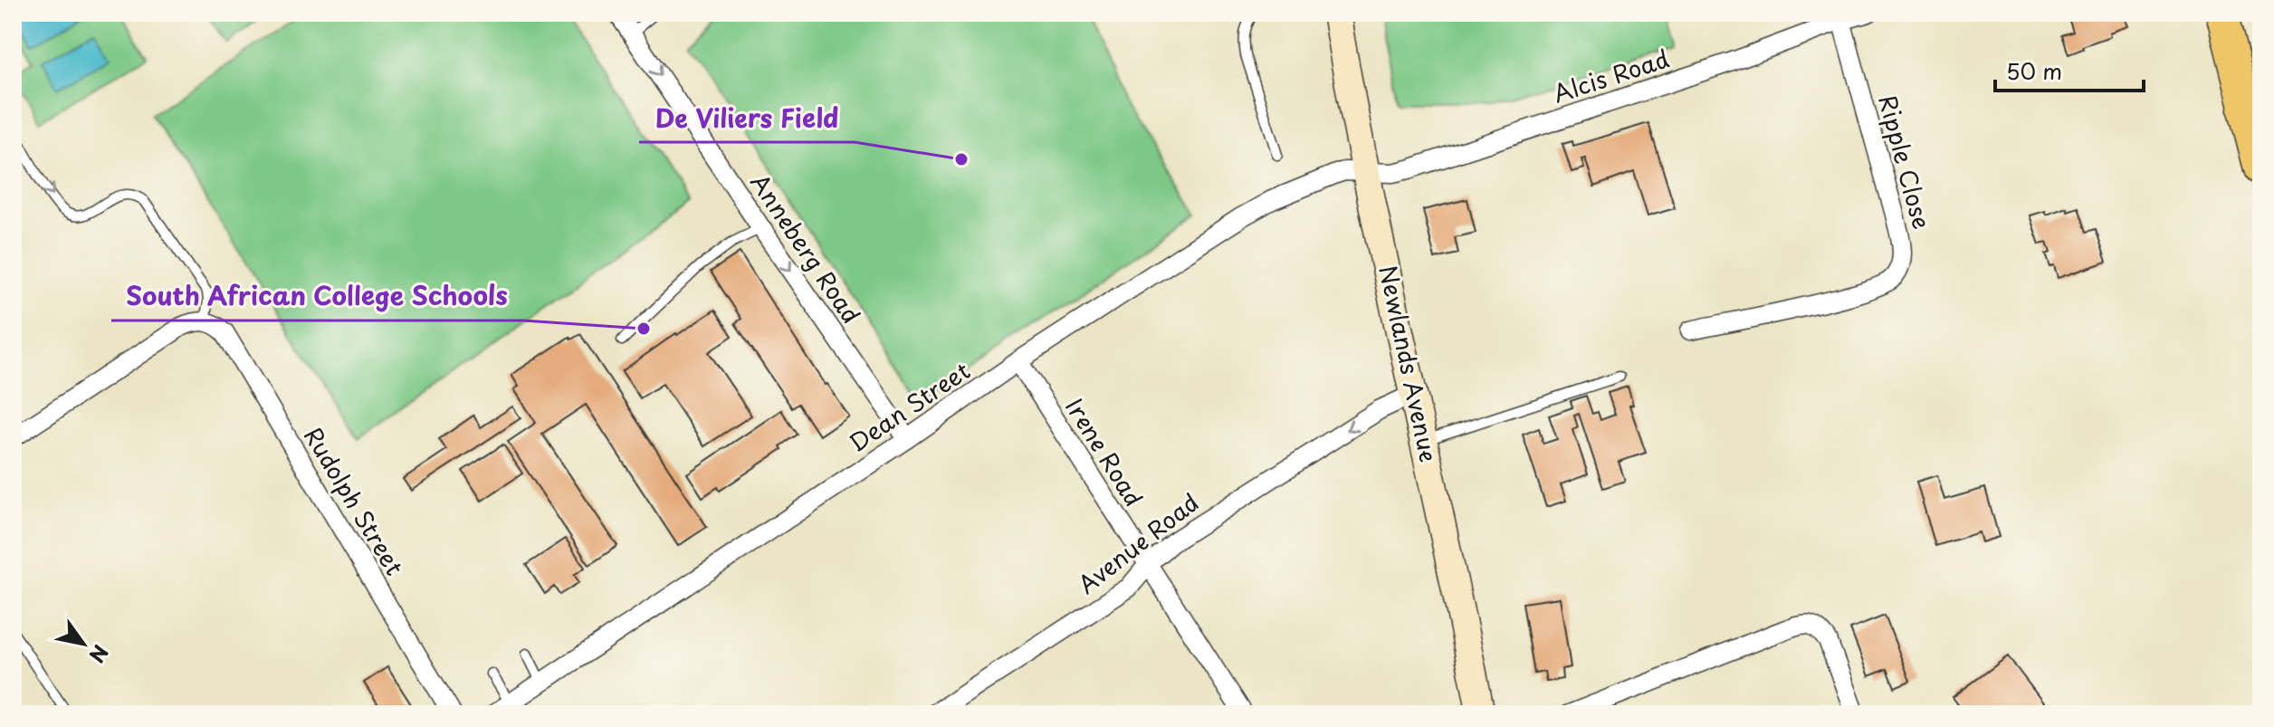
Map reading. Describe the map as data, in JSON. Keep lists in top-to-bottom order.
{
  "streets": {
    "main road": ["Newlands Avenue"],
    "street": [
      "Alcis Road",
      "Ripple Close",
      "Anneberg Road",
      "Dean Street",
      "Irene Road",
      "Rudolph Street",
      "Avenue Road"
    ]
  },
  "crossings": [
    ["Alcis Road", "Ripple Close"],
    ["Alcis Road", "Newlands Avenue"],
    ["Alcis Road", "Dean Street"],
    ["Anneberg Road", "Dean Street"],
    ["Newlands Avenue", "Dean Street"],
    ["Newlands Avenue", "Avenue Road"],
    ["Dean Street", "Irene Road"],
    ["Irene Road", "Avenue Road"]
  ],
  "one_way": ["Anneberg Road", "Avenue Road"],
  "places": ["De Viliers Field", "South African College Schools"],
  "scale_bar": "50 m",
  "north": "bottom right"
}
